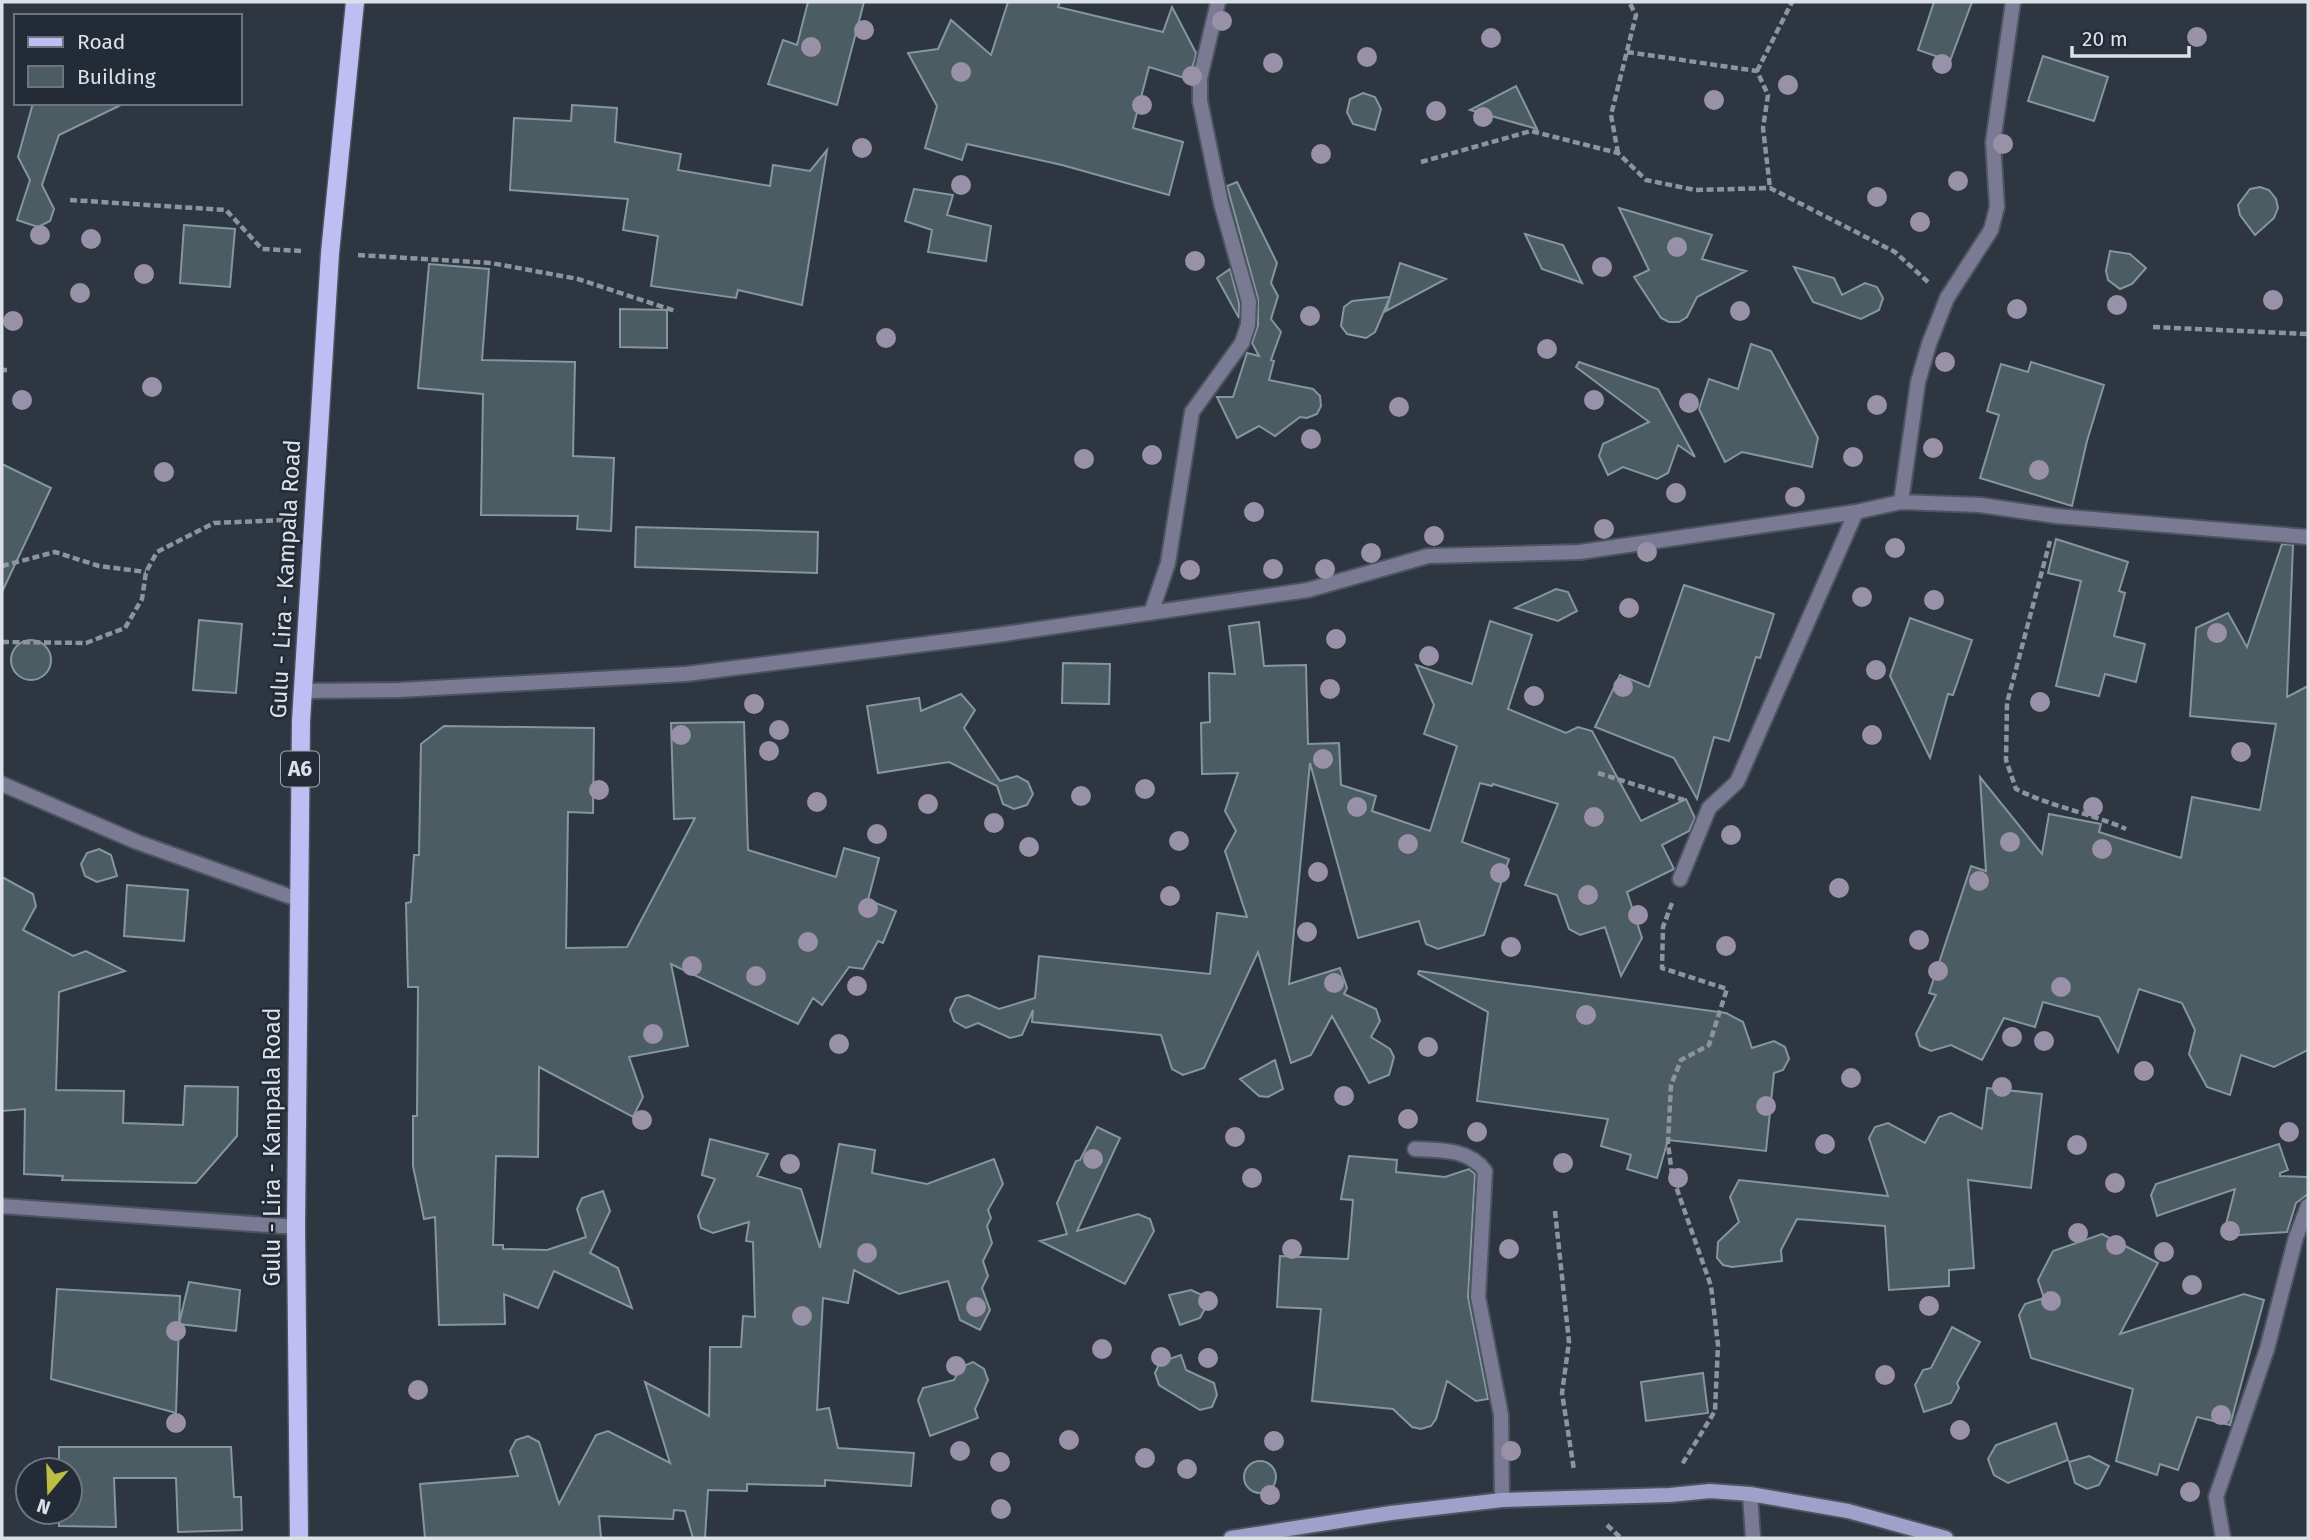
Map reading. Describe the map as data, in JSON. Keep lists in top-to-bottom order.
{
  "streets": {
    "main road": ["Gulu - Lira - Kampala Road", "A6"]
  },
  "legend": ["Road", "Building"],
  "scale_bar": "20 m",
  "north": "bottom"
}
